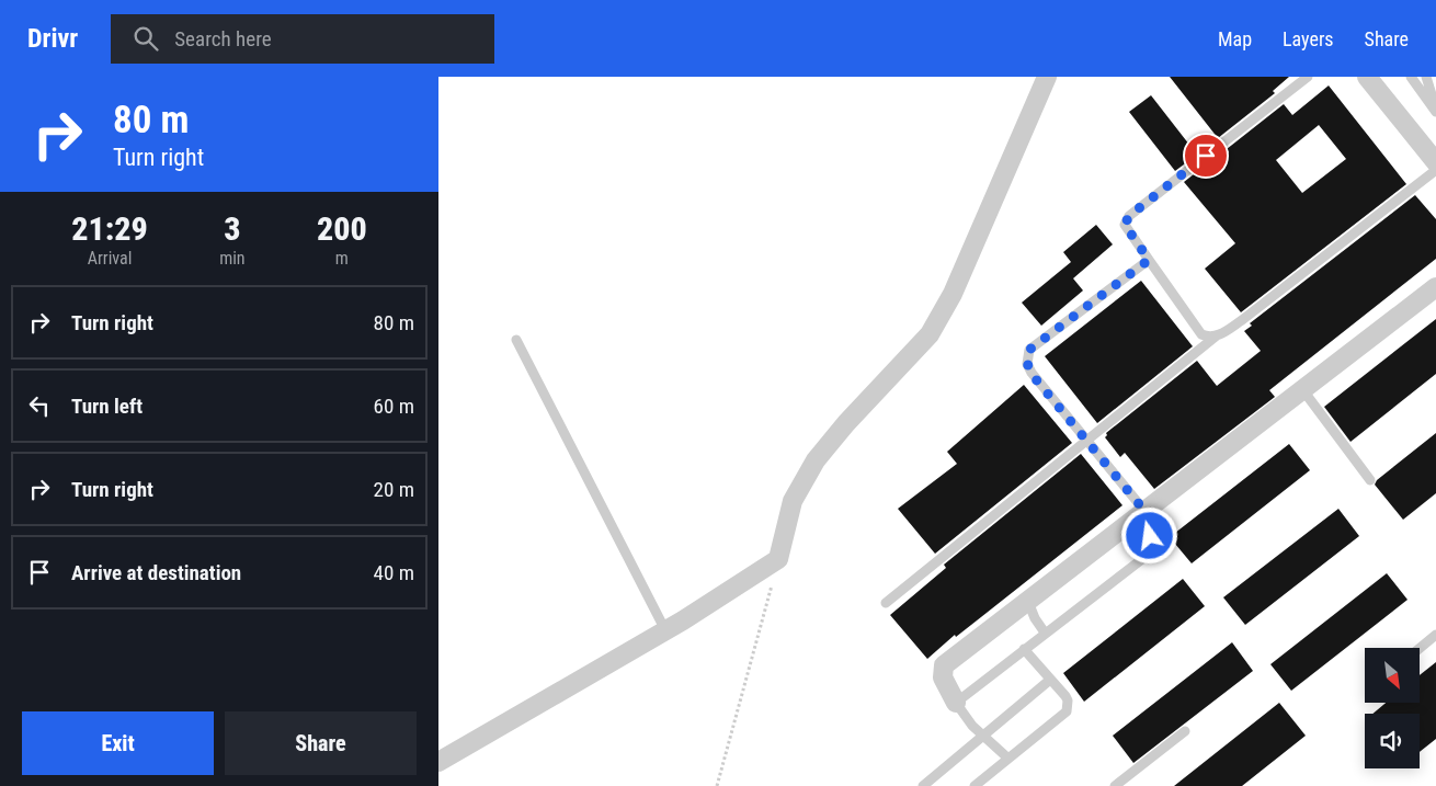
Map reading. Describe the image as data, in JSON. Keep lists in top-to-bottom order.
{
  "north": "bottom right",
  "page": {
    "header": "Drivr",
    "search": "Search here",
    "nav": ["Map", "Layers", "Share"],
    "turn": ["80 m", "Turn right"],
    "eta": [
      "21:29",
      "Arrival",
      "3",
      "min",
      "200",
      "m"
    ],
    "list": [
      {
        "name": "Turn right",
        "value": "80 m"
      },
      {
        "name": "Turn left",
        "value": "60 m"
      },
      {
        "name": "Turn right",
        "value": "20 m"
      },
      {
        "name": "Arrive at destination",
        "value": "40 m"
      }
    ],
    "buttons": ["Exit", "Share"]
  }
}
